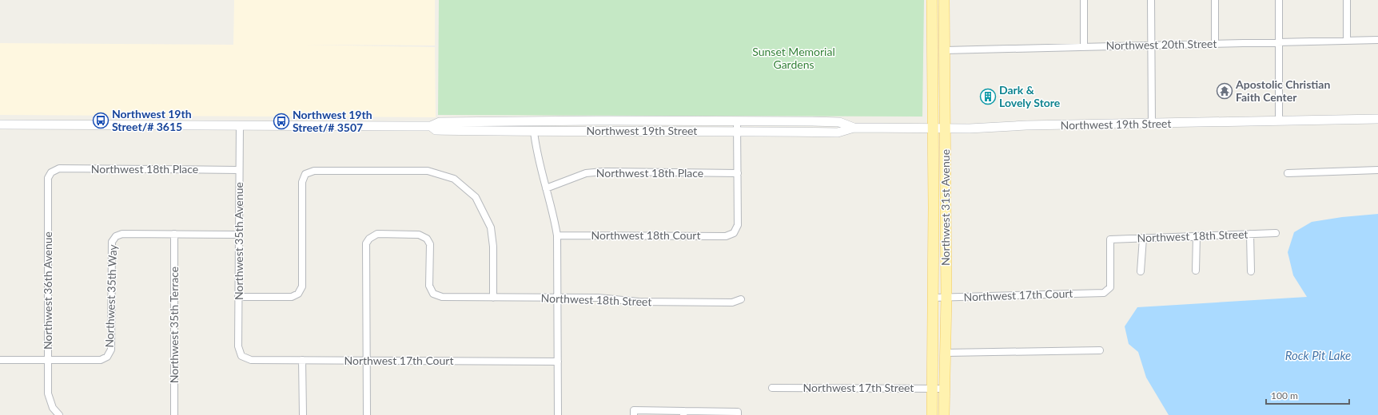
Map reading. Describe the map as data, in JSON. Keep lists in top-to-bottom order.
{
  "streets": {
    "main road": ["Northwest 31st Avenue"],
    "street": [
      "Northwest 20th Street",
      "Northwest 19th Street",
      "Northwest 18th Place",
      "Northwest 18th Court",
      "Northwest 18th Street",
      "Northwest 35th Avenue",
      "Northwest 36th Avenue",
      "Northwest 17th Court",
      "Northwest 35th Way",
      "Northwest 35th Terrace",
      "Northwest 17th Street"
    ]
  },
  "crossings": [
    ["Northwest 20th Street", "Northwest 31st Avenue"],
    ["Northwest 19th Street", "Northwest 31st Avenue"],
    ["Northwest 19th Street", "Northwest 35th Avenue"],
    ["Northwest 18th Place", "Northwest 18th Court"],
    ["Northwest 18th Place", "Northwest 35th Avenue"],
    ["Northwest 18th Place", "Northwest 36th Avenue"],
    ["Northwest 31st Avenue", "Northwest 17th Court"],
    ["Northwest 31st Avenue", "Northwest 17th Street"],
    ["Northwest 18th Street", "Northwest 17th Court"],
    ["Northwest 35th Avenue", "Northwest 17th Court"],
    ["Northwest 36th Avenue", "Northwest 35th Way"],
    ["Northwest 35th Way", "Northwest 35th Terrace"]
  ],
  "water": ["Rock Pit Lake"],
  "parks": ["Sunset Memorial Gardens"],
  "places": {
    "temple": ["Apostolic Christian Faith Center"],
    "building": ["Dark & Lovely Store"],
    "bus stop": ["Northwest 19th Street/# 3615", "Northwest 19th Street/# 3507"]
  },
  "scale_bar": "100 m"
}
